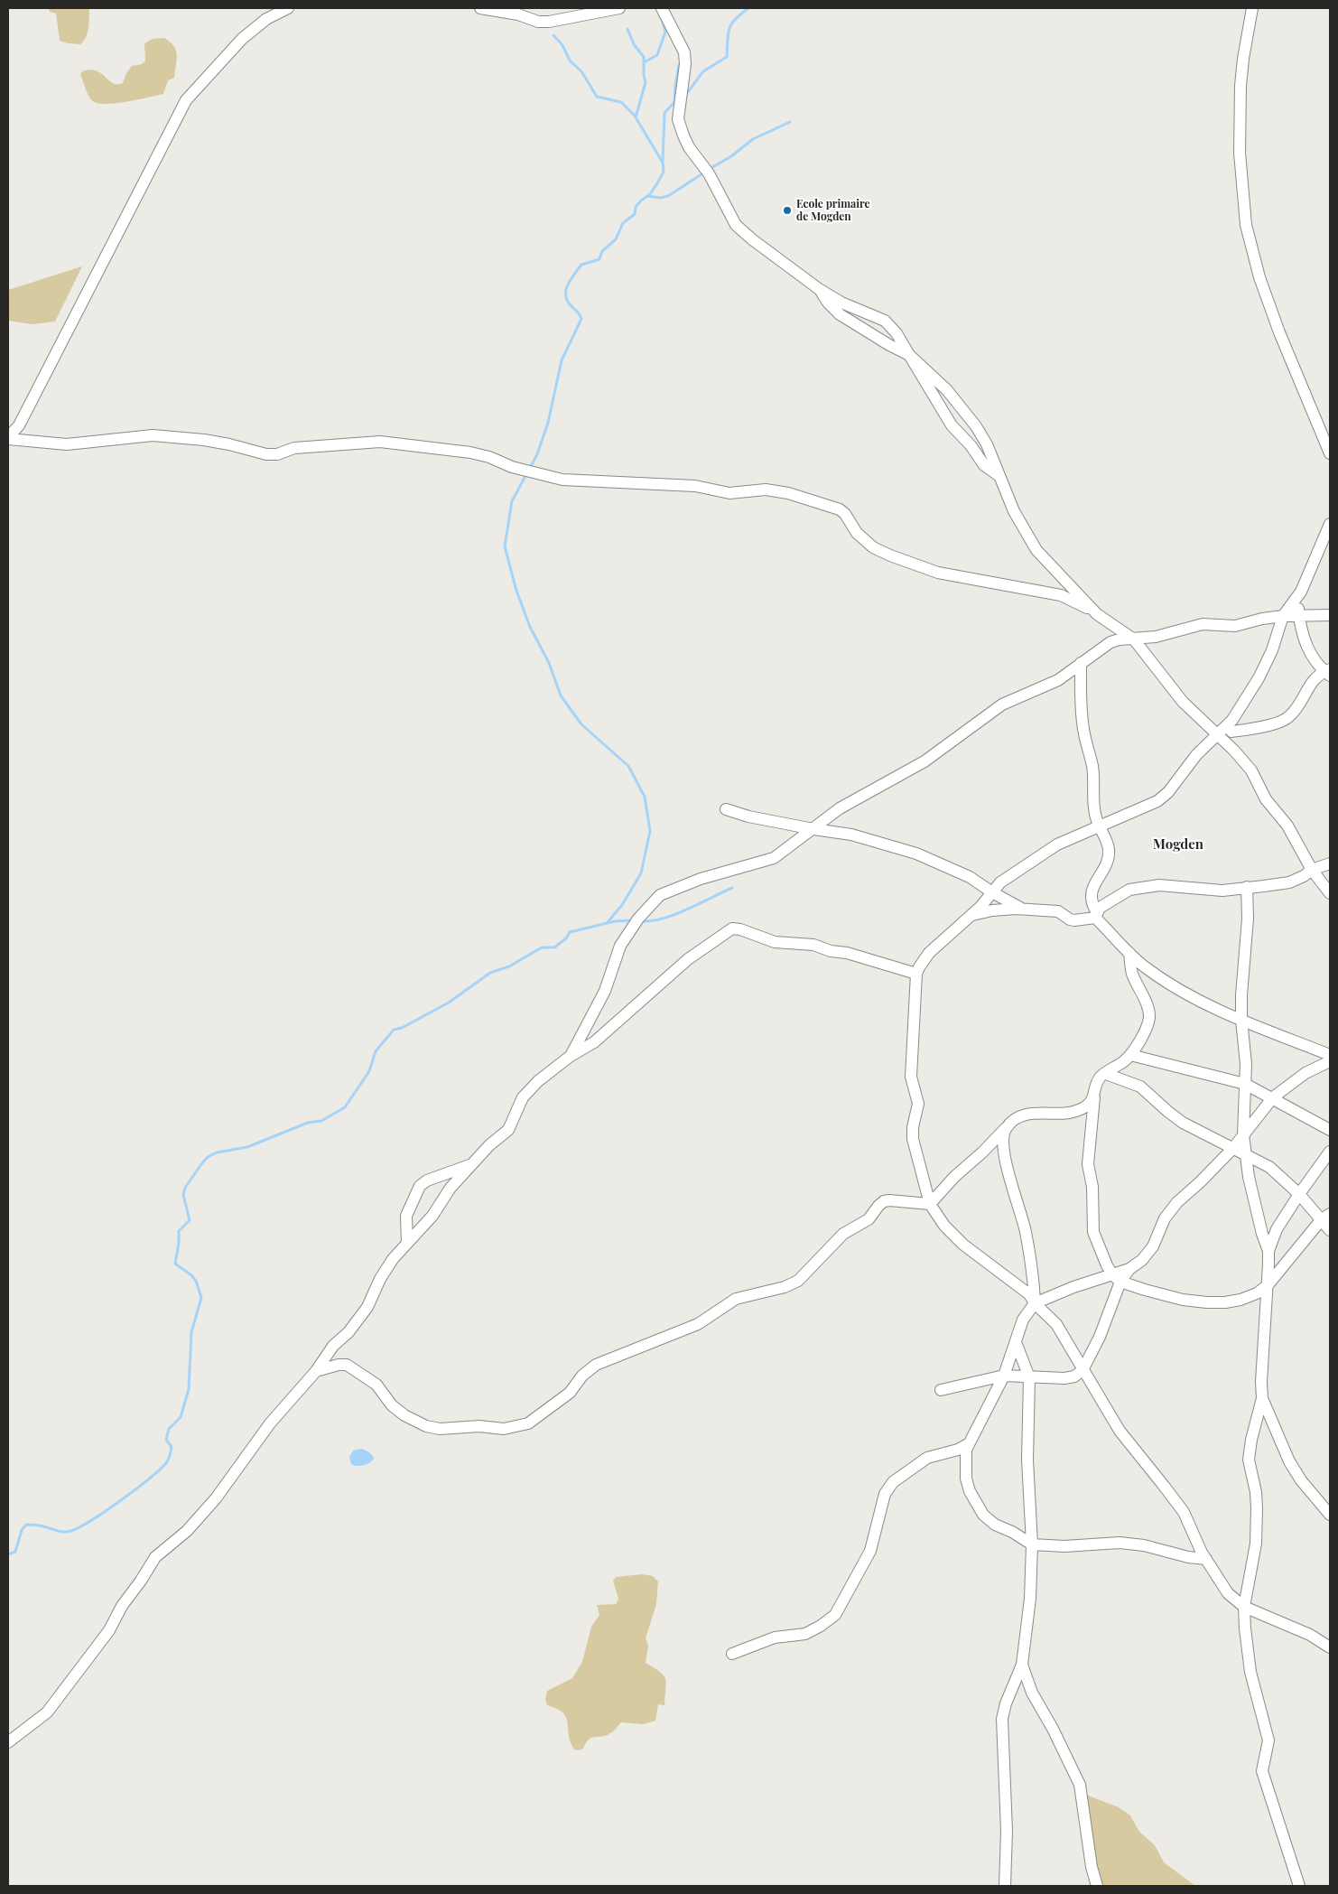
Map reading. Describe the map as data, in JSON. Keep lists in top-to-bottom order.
{
  "districts": ["Mogden"],
  "places": ["Ecole primaire de Mogden"]
}
